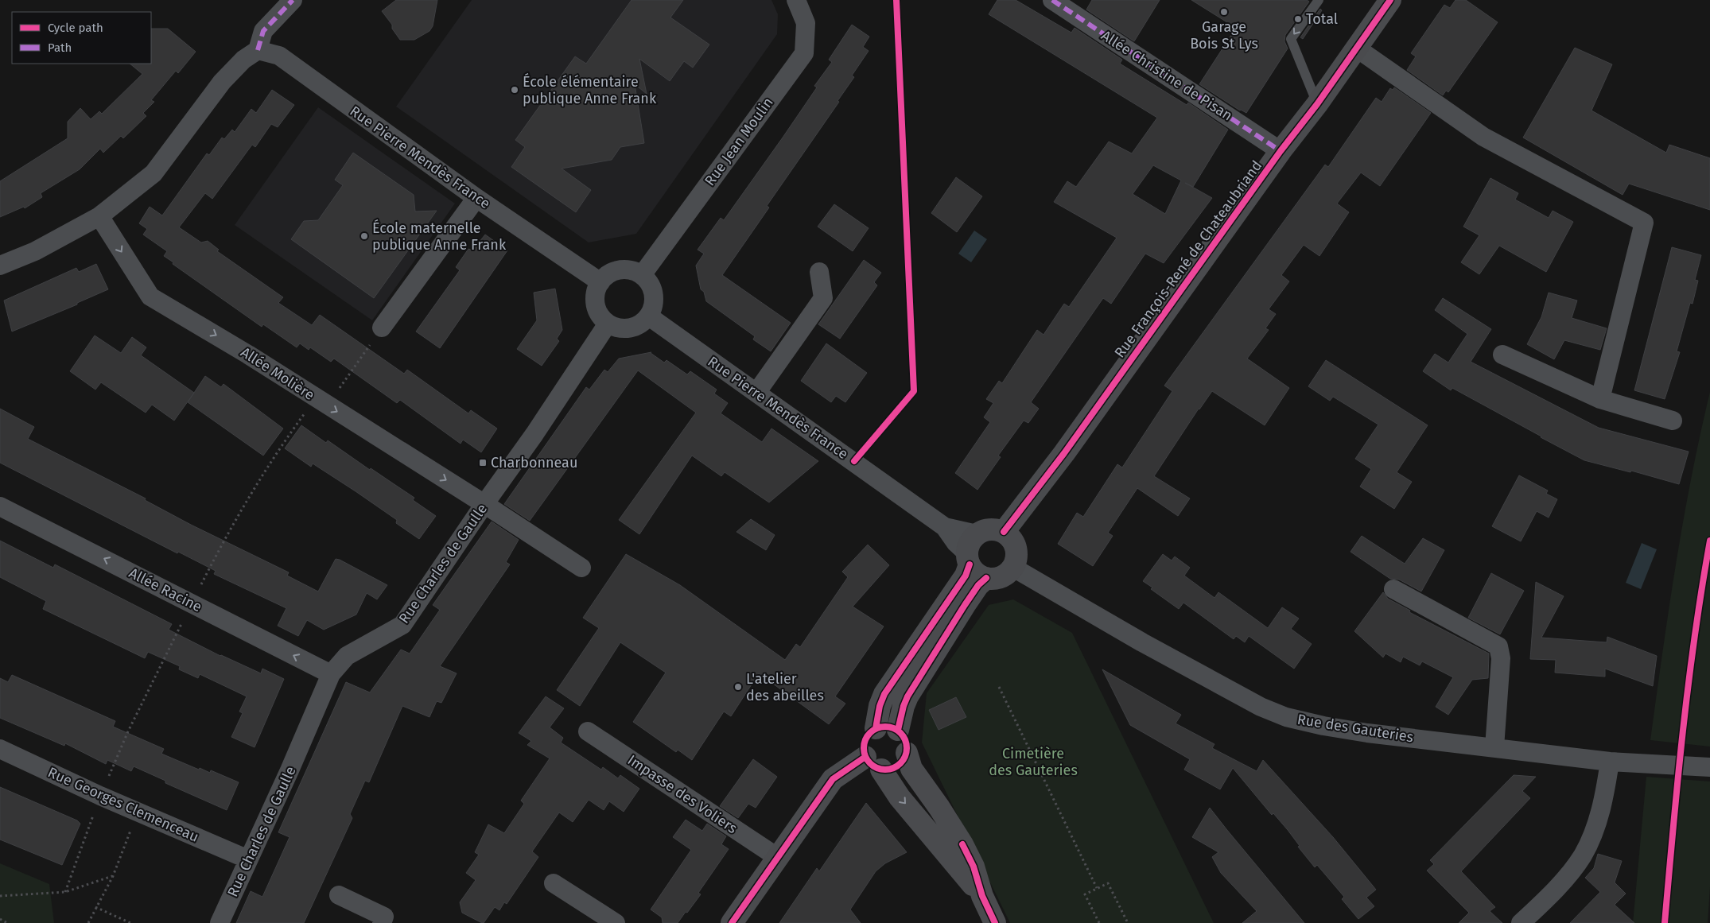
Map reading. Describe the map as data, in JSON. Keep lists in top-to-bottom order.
{
  "streets": {
    "street": [
      "Allée Christine de Pisan",
      "Rue Jean Moulin",
      "Rue Pierre Mendès France",
      "Rue François-René de Chateaubriand",
      "Allée Molière",
      "Rue Charles de Gaulle",
      "Allée Racine",
      "Rue des Gauteries",
      "Impasse des Voliers",
      "Rue Georges Clemenceau"
    ]
  },
  "crossings": [
    ["Allée Christine de Pisan", "Rue François-René de Chateaubriand"],
    ["Rue Jean Moulin", "Rue Pierre Mendès France"],
    ["Rue Jean Moulin", "Rue Charles de Gaulle"],
    ["Rue Pierre Mendès France", "Rue François-René de Chateaubriand"],
    ["Rue Pierre Mendès France", "Rue Charles de Gaulle"],
    ["Rue Pierre Mendès France", "Rue des Gauteries"],
    ["Rue François-René de Chateaubriand", "Rue des Gauteries"],
    ["Allée Molière", "Rue Charles de Gaulle"],
    ["Rue Charles de Gaulle", "Allée Racine"],
    ["Rue Charles de Gaulle", "Rue Georges Clemenceau"]
  ],
  "one_way": ["Allée Molière", "Allée Racine"],
  "parks": ["Cimetière des Gauteries"],
  "places": {
    "other": [
      "Garage Bois St Lys",
      "Total",
      "École élémentaire publique Anne Frank",
      "École maternelle publique Anne Frank",
      "L'atelier des abeilles"
    ],
    "transit": ["Charbonneau"]
  },
  "legend": ["Cycle path", "Path"]
}
